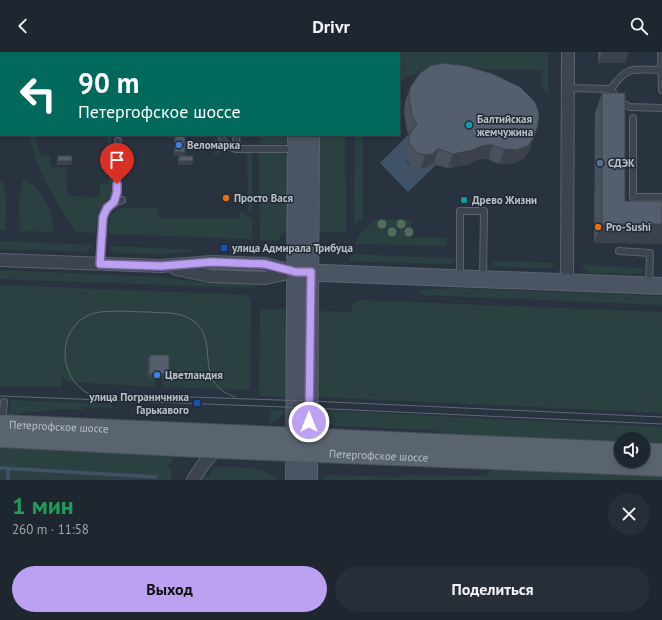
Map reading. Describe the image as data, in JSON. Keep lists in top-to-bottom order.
{
  "streets": {
    "main road": ["Петергофское шоссе"]
  },
  "places": {
    "other": [
      "Балтийская жемчужина",
      "Веломарка",
      "СДЭК",
      "Просто Вася",
      "Древо Жизни",
      "Pro-Sushi",
      "Цветландия"
    ],
    "transit": ["улица Адмирала Трибуца", "улица Пограничника Гарькавого"]
  },
  "page": {
    "header": "Drivr",
    "turn": ["90 m", "Петергофское шоссе"],
    "heading": ["1 мин", "260 m · 11:58"],
    "buttons": ["Выход", "Поделиться"]
  }
}
